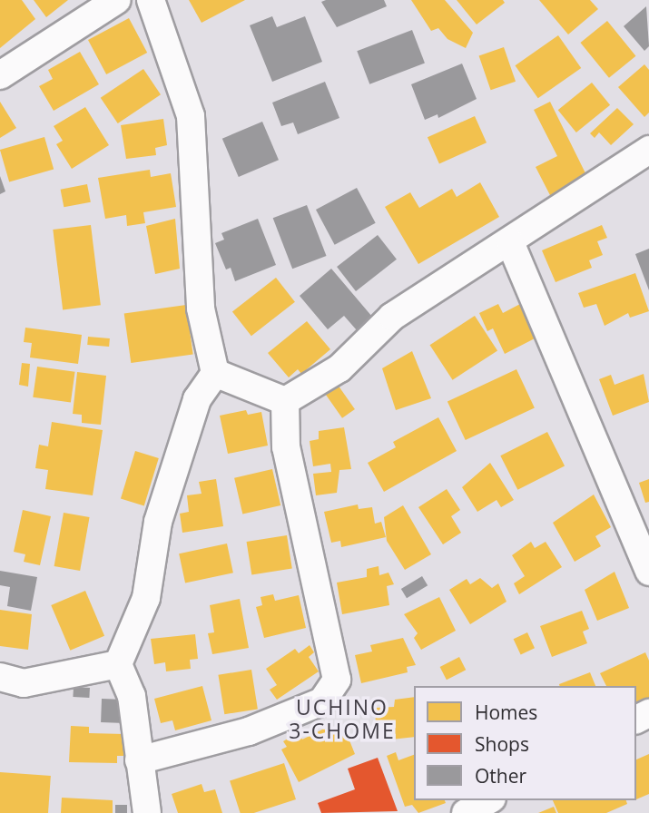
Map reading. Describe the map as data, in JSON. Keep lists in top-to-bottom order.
{
  "districts": ["UCHINO 3-CHOME"],
  "legend": ["Homes", "Shops", "Other"]
}
